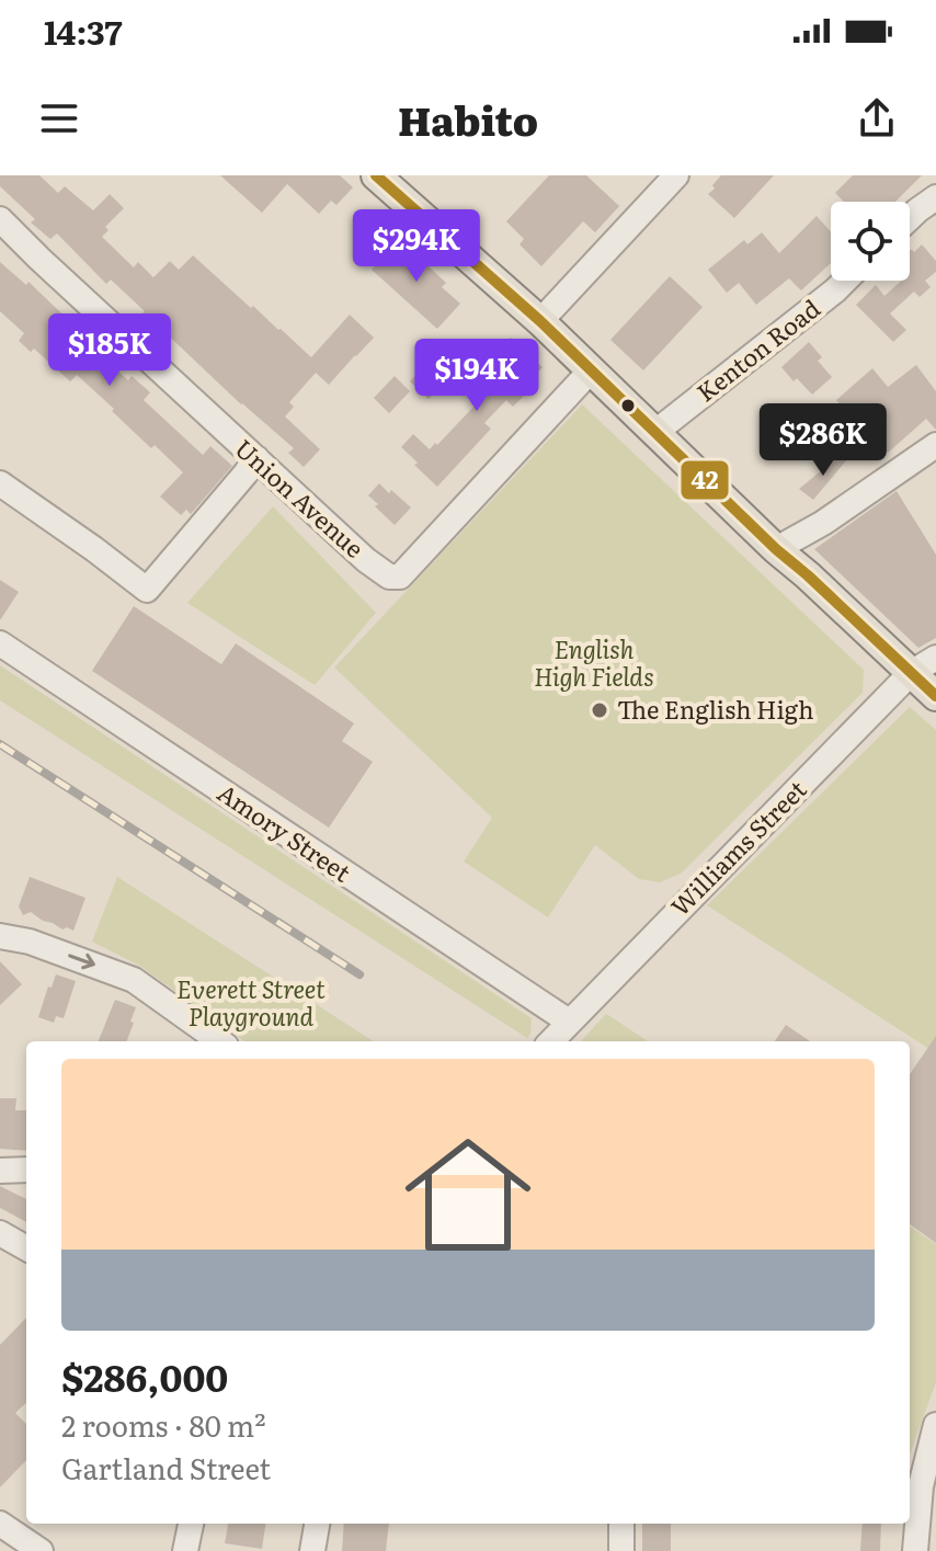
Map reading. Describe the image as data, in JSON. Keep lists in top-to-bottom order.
{
  "streets": {
    "street": [
      "Kenton Road",
      "Union Avenue",
      "Amory Street",
      "Williams Street"
    ]
  },
  "crossings": [
    ["Amory Street", "Williams Street"]
  ],
  "parks": ["English High Fields", "Everett Street Playground"],
  "places": ["The English High"],
  "lines": ["transit line 42"],
  "page": {
    "status": "14:37",
    "header": "Habito",
    "price": [
      "$294K",
      "$185K",
      "$194K",
      "$286K"
    ],
    "list": [
      {
        "name": "$286,000",
        "note": "2 rooms · 80 m² · Gartland Street"
      }
    ]
  }
}
